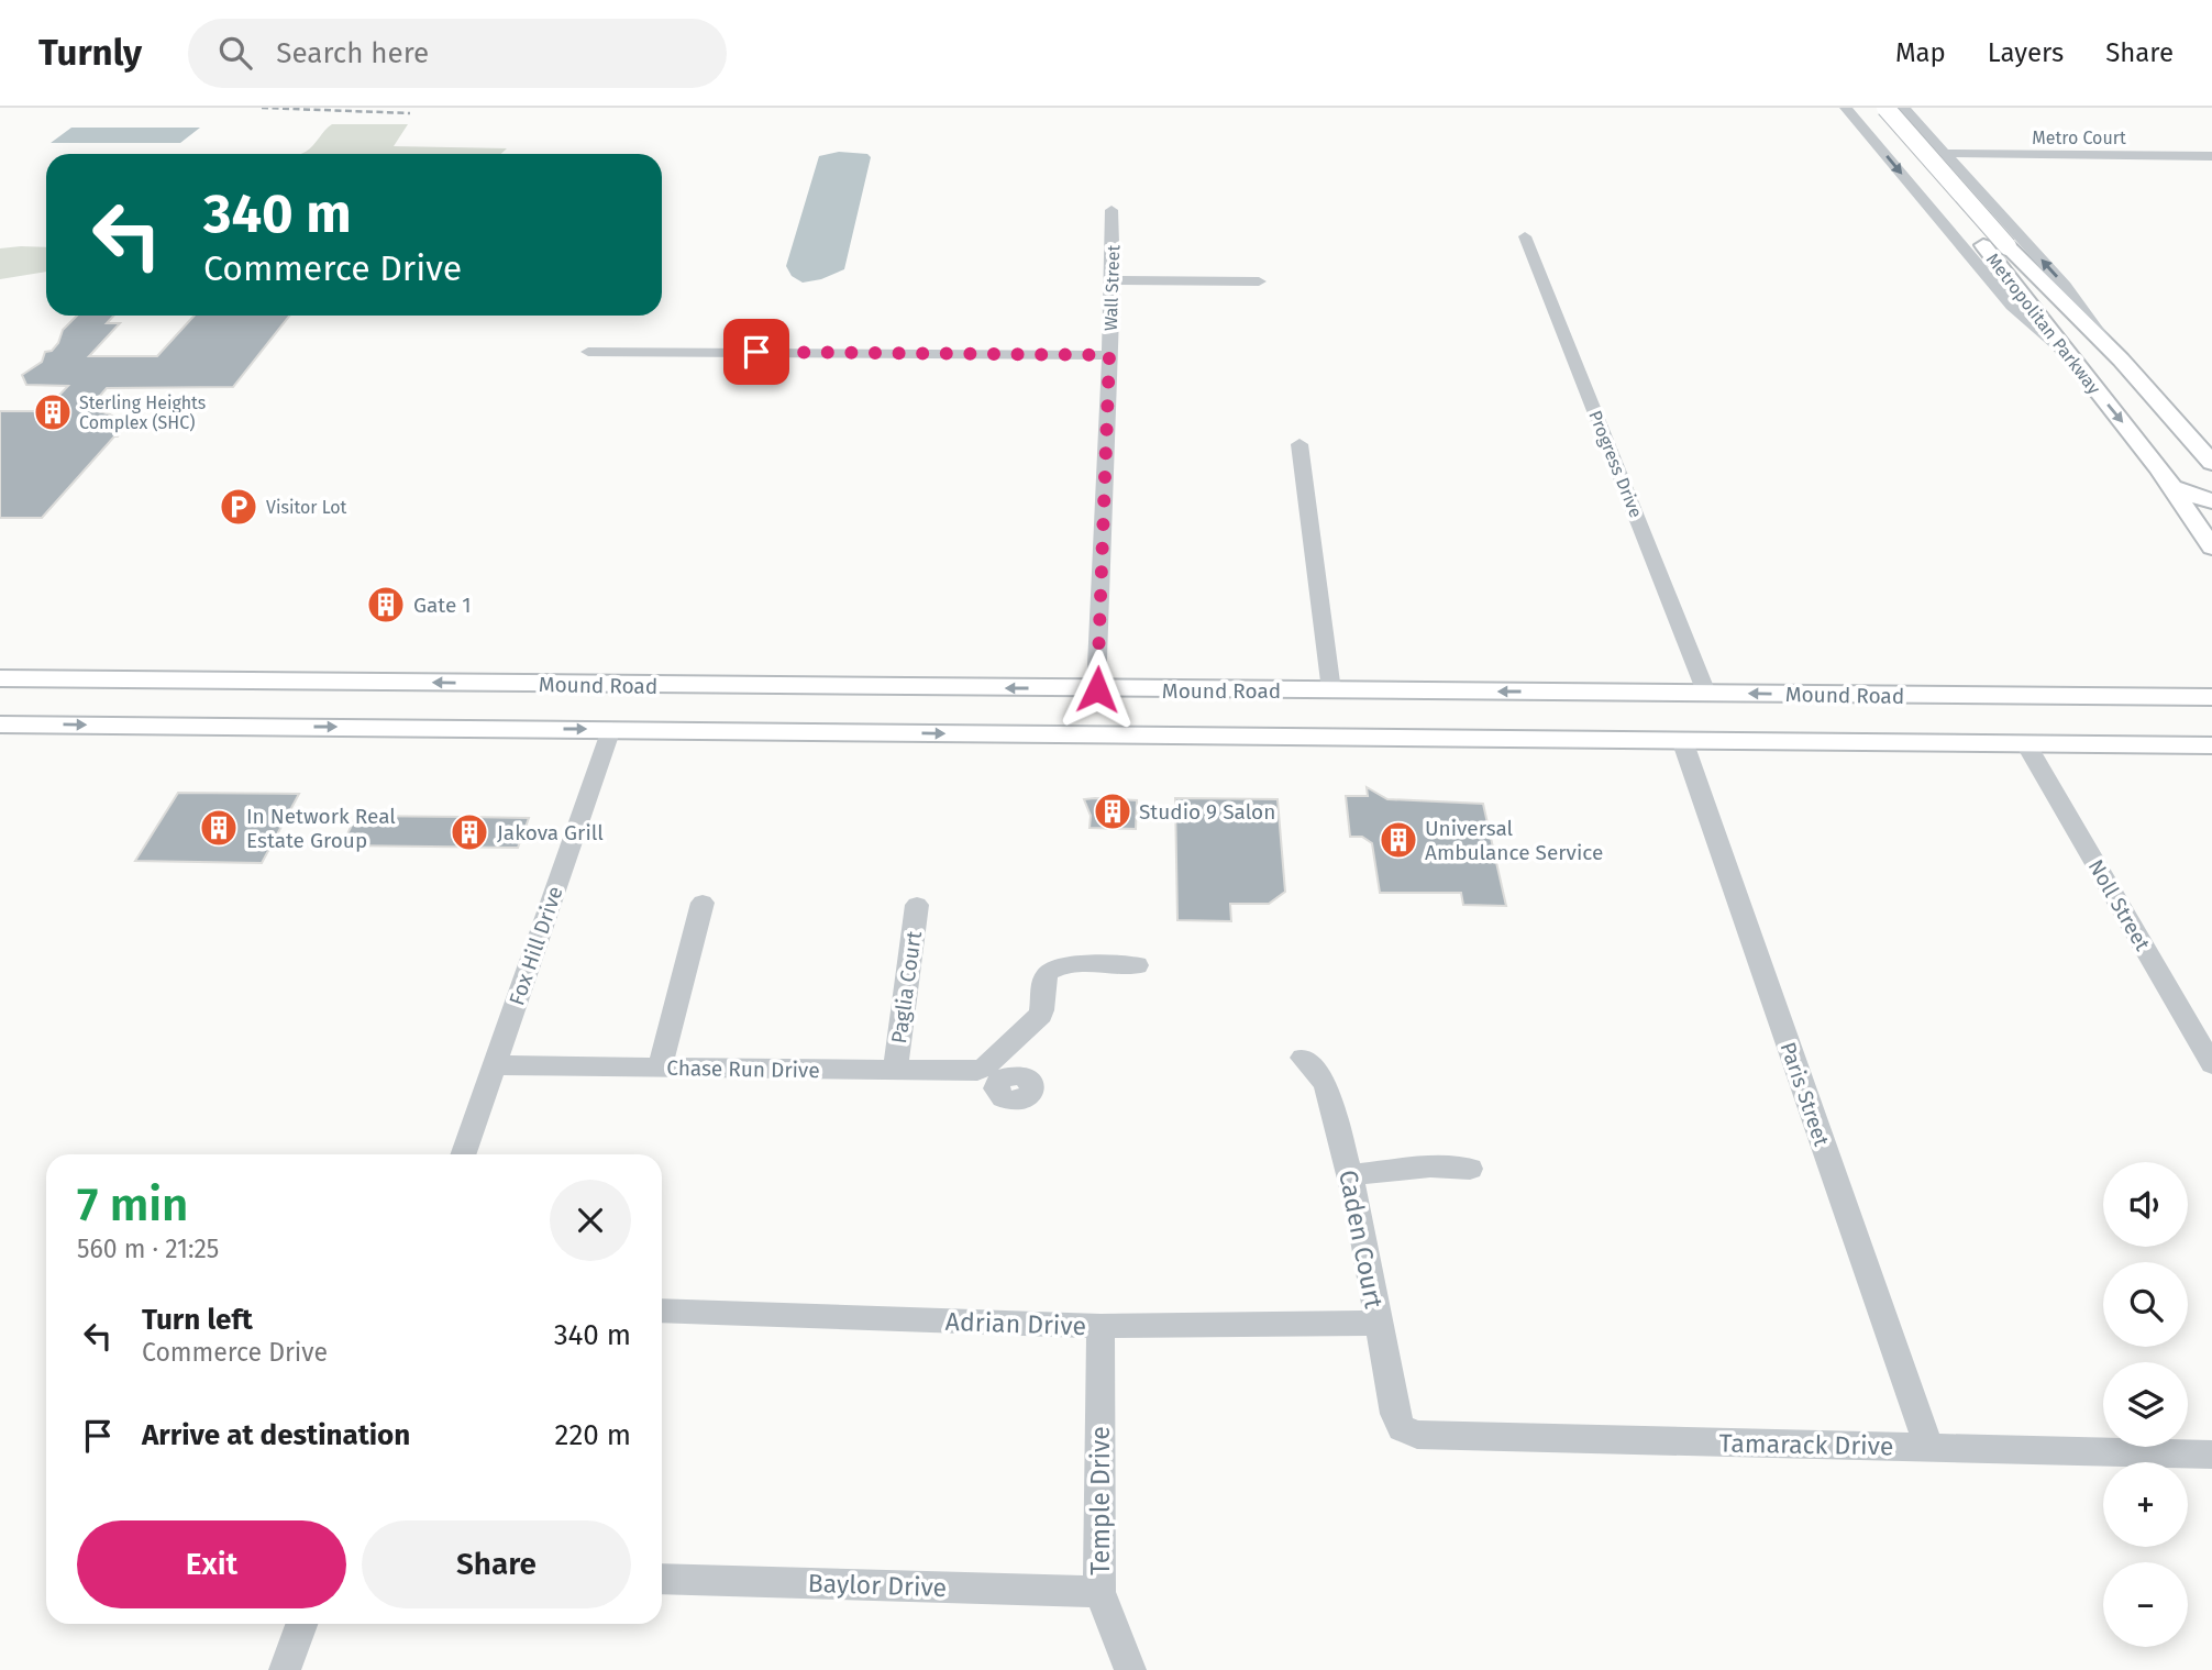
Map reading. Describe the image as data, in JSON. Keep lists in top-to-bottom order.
{
  "streets": {
    "main road": ["Metropolitan Parkway", "Mound Road"],
    "street": [
      "Metro Court",
      "Wall Street",
      "Progress Drive",
      "Noll Street",
      "Fox Hill Drive",
      "Paglia Court",
      "Chase Run Drive",
      "Paris Street",
      "Caden Court",
      "Adrian Drive",
      "Tamarack Drive",
      "Temple Drive",
      "Baylor Drive"
    ]
  },
  "crossings": [
    ["Wall Street", "Mound Road"],
    ["Progress Drive", "Mound Road"],
    ["Mound Road", "Noll Street"],
    ["Mound Road", "Fox Hill Drive"],
    ["Mound Road", "Paris Street"],
    ["Fox Hill Drive", "Chase Run Drive"],
    ["Paglia Court", "Chase Run Drive"],
    ["Paris Street", "Tamarack Drive"],
    ["Caden Court", "Adrian Drive"],
    ["Caden Court", "Tamarack Drive"],
    ["Adrian Drive", "Temple Drive"],
    ["Temple Drive", "Baylor Drive"]
  ],
  "places": {
    "building": [
      "Sterling Heights Complex (SHC)",
      "Gate 1",
      "Studio 9 Salon",
      "In Network Real Estate Group",
      "Jakova Grill",
      "Universal Ambulance Service"
    ],
    "parking": ["Visitor Lot"]
  },
  "page": {
    "header": "Turnly",
    "search": "Search here",
    "nav": ["Map", "Layers", "Share"],
    "turn": ["340 m", "Commerce Drive"],
    "heading": ["7 min", "560 m · 21:25"],
    "map_buttons": ["+", "−"],
    "list": [
      {
        "name": "Turn left",
        "note": "Commerce Drive",
        "value": "340 m"
      },
      {
        "name": "Arrive at destination",
        "value": "220 m"
      }
    ],
    "buttons": ["Exit", "Share"]
  }
}
